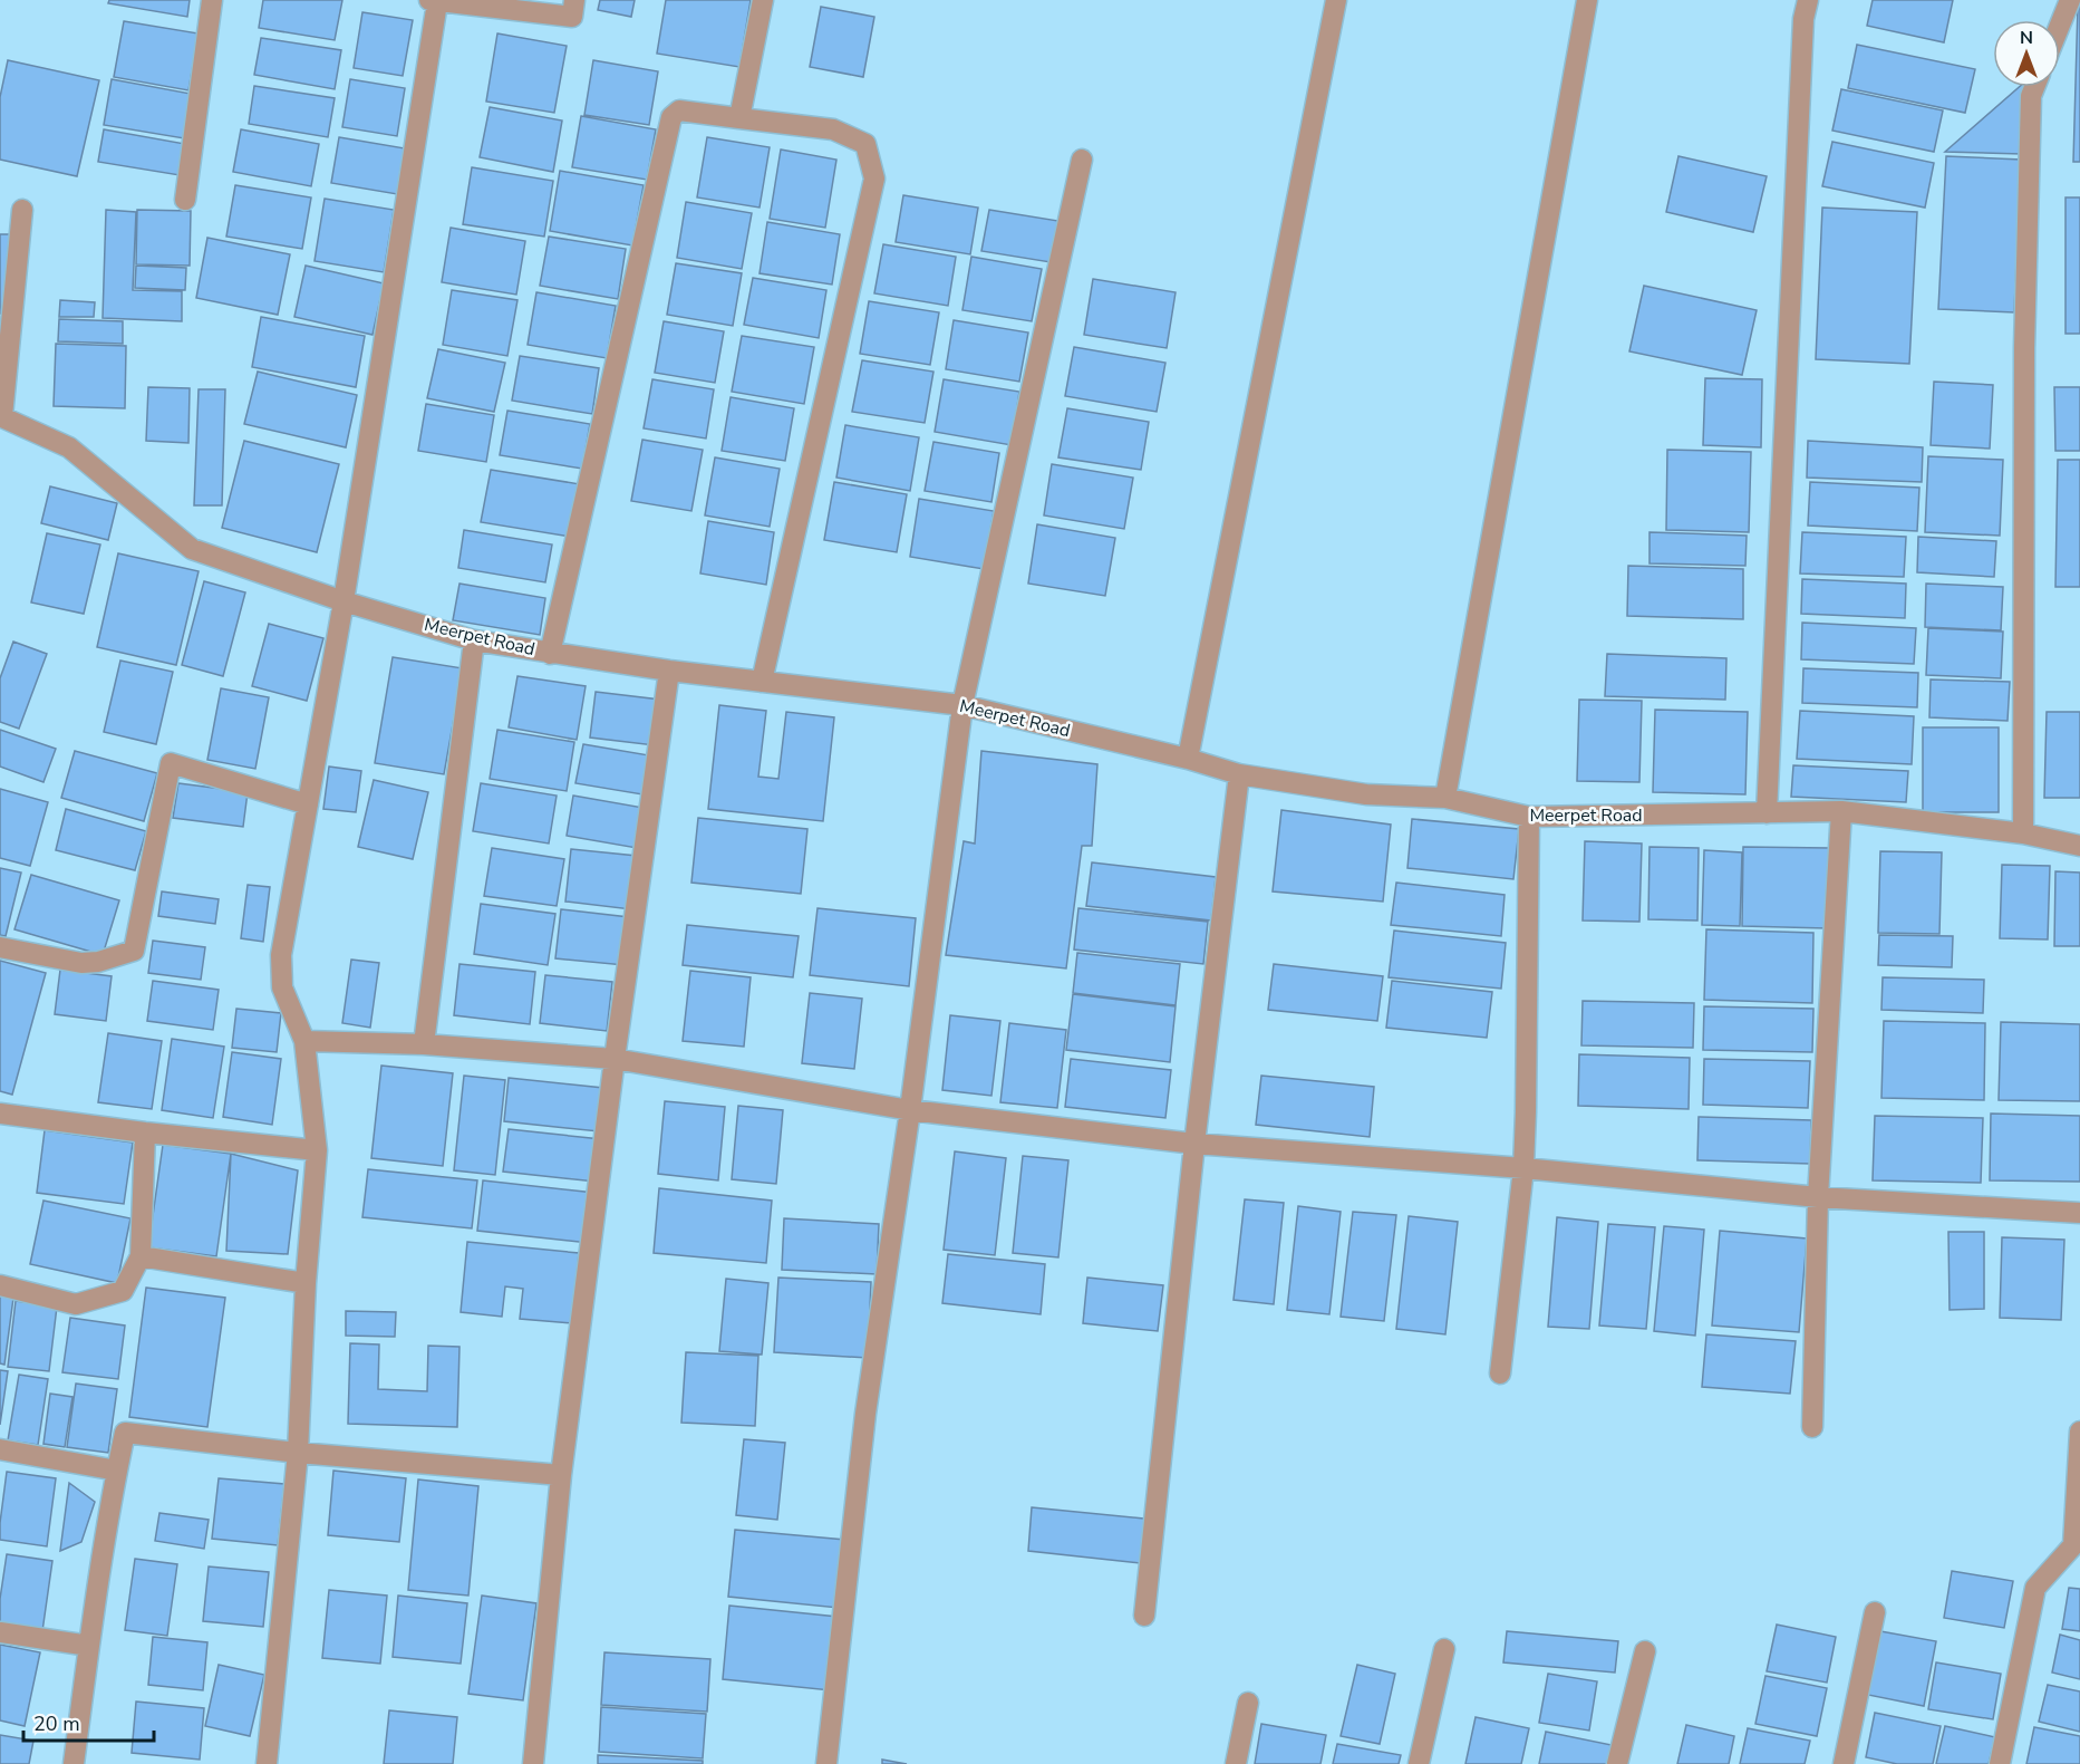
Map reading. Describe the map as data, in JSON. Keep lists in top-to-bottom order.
{
  "streets": {
    "street": ["Meerpet Road"]
  },
  "scale_bar": "20 m",
  "north": "top"
}
